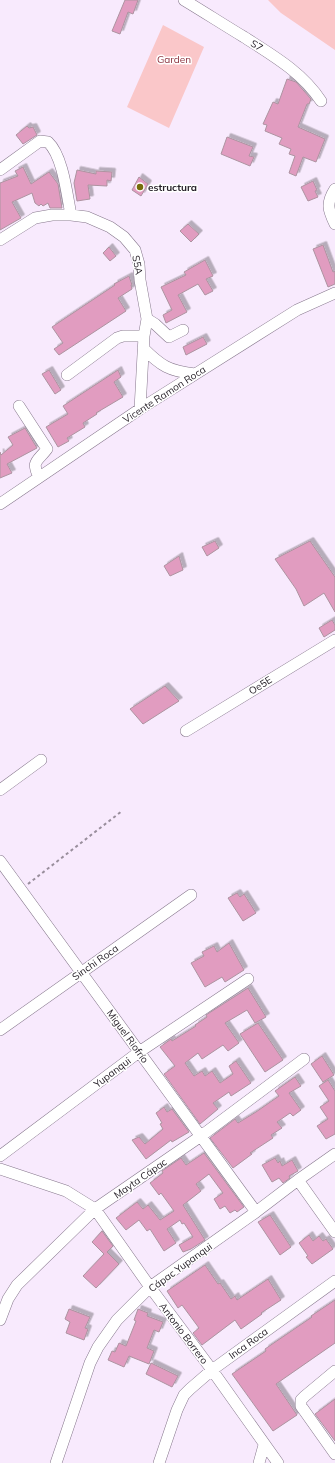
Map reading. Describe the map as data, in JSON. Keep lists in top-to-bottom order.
{
  "streets": {
    "street": [
      "S7",
      "S5A",
      "Vicente Ramon Roca",
      "Oe5E",
      "Sinchi Roca",
      "Miguel Riofrío",
      "Yupanqui",
      "Mayta Cápac",
      "Cápac Yupanqui",
      "Antonio Borrero",
      "Inca Roca"
    ]
  },
  "crossings": [
    ["S5A", "Vicente Ramon Roca"],
    ["Sinchi Roca", "Miguel Riofrío"],
    ["Miguel Riofrío", "Yupanqui"],
    ["Miguel Riofrío", "Mayta Cápac"],
    ["Miguel Riofrío", "Cápac Yupanqui"],
    ["Mayta Cápac", "Antonio Borrero"],
    ["Cápac Yupanqui", "Antonio Borrero"],
    ["Antonio Borrero", "Inca Roca"]
  ],
  "parks": ["Garden"],
  "places": ["estructura"]
}
